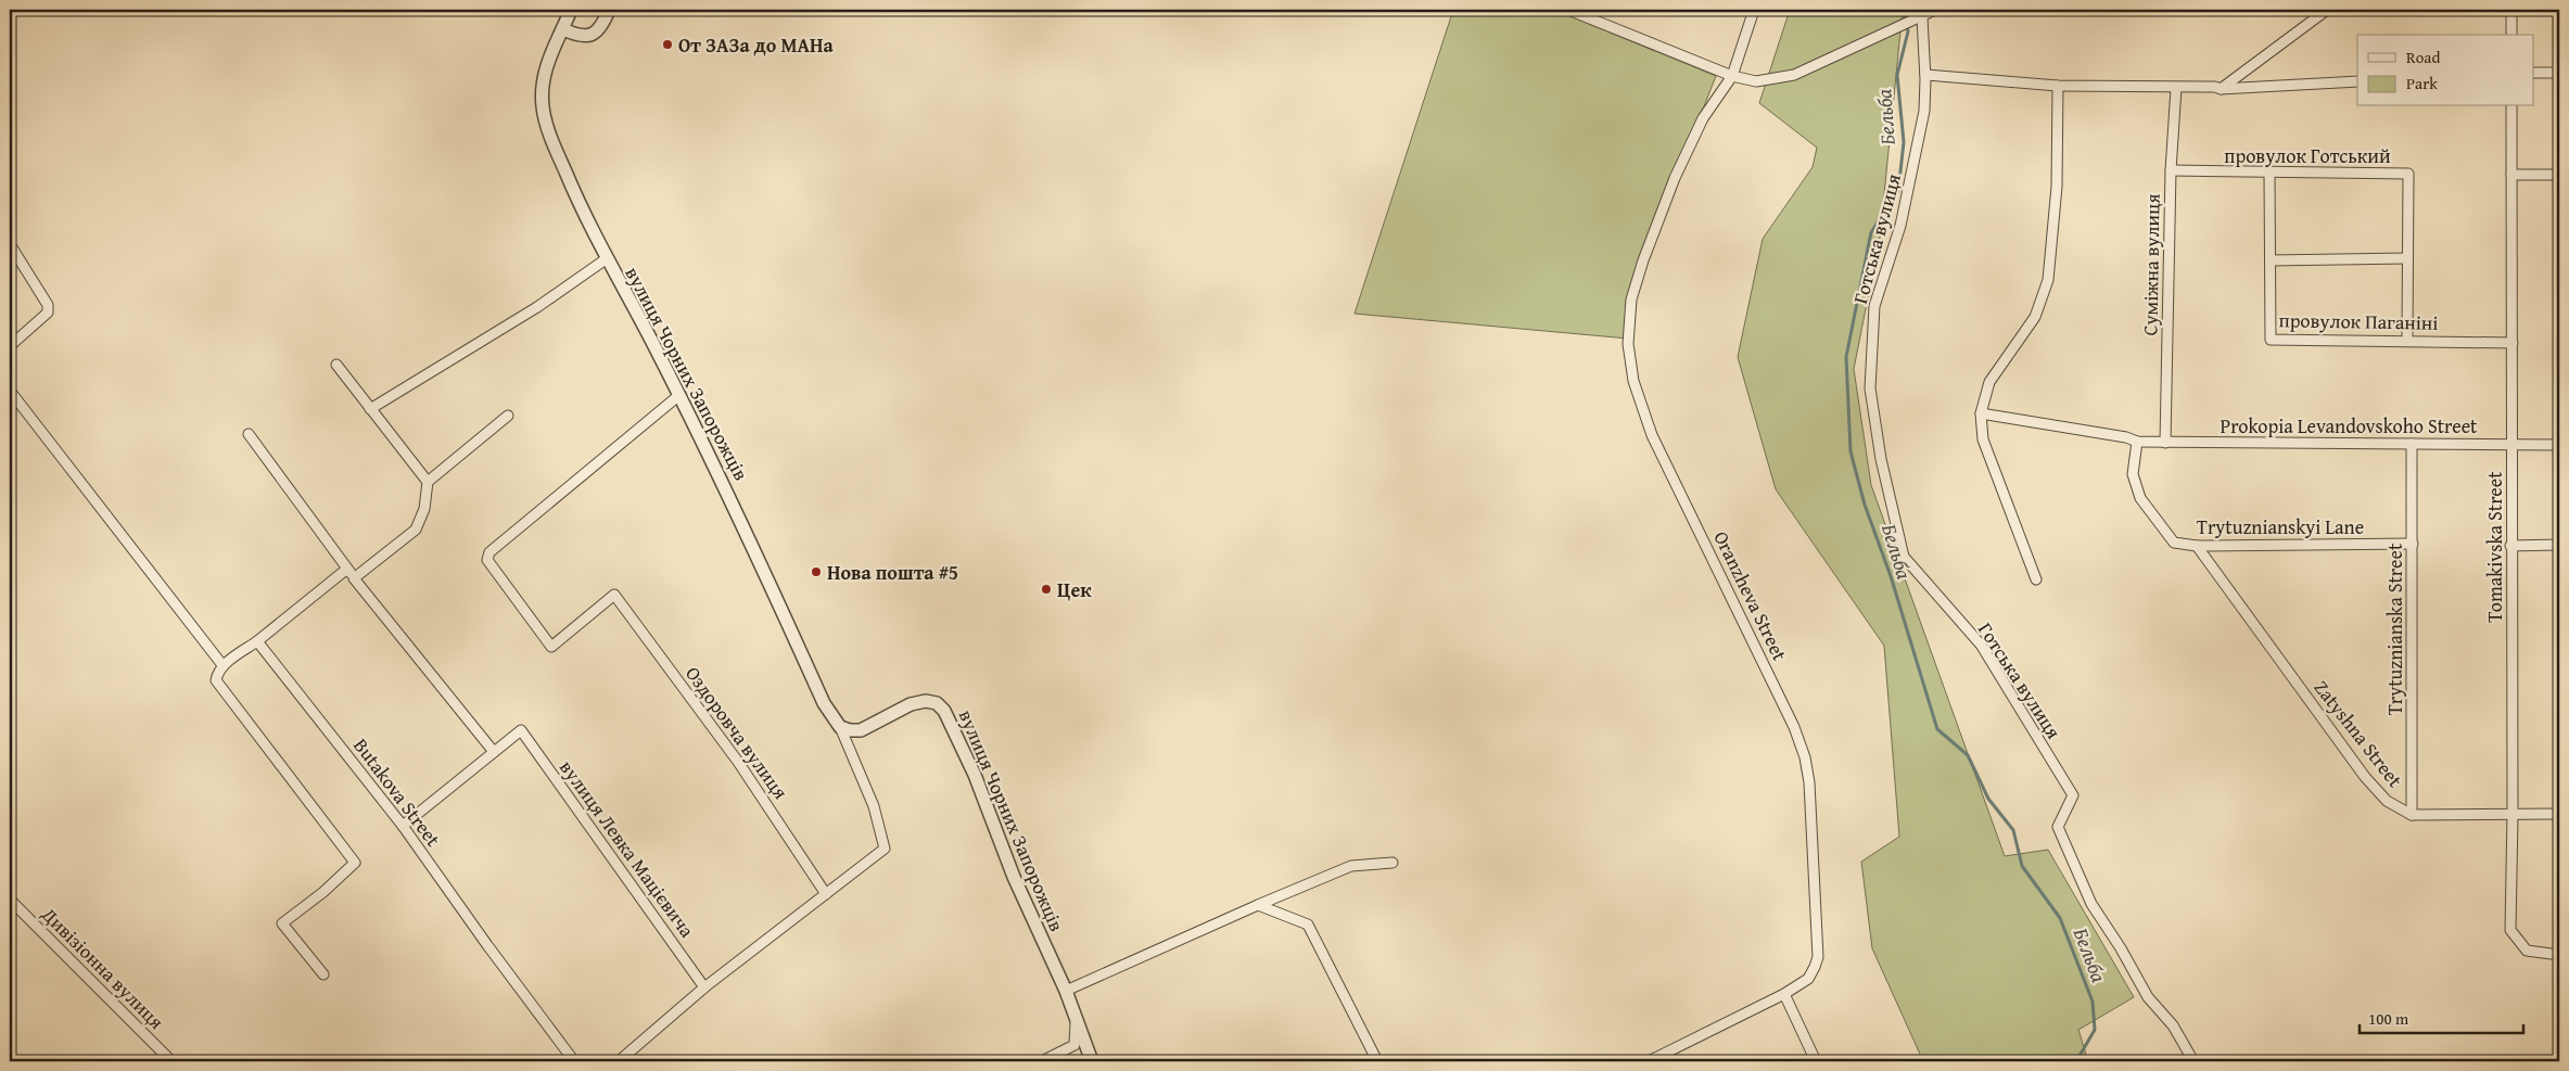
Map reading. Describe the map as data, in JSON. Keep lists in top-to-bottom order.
{
  "streets": {
    "street": [
      "провулок Готський",
      "Готська вулиця",
      "Суміжна вулиця",
      "провулок Паганіні",
      "вулиця Чорних Запорожців",
      "Prokopia Levandovskoho Street",
      "Trytuznianskyi Lane",
      "Tomakivska Street",
      "Oranzheva Street",
      "Trytuznianska Street",
      "Оздоровча вулиця",
      "Zatyshna Street",
      "Butakova Street",
      "вулиця Левка Мацієвича",
      "Дивізіонна вулиця"
    ]
  },
  "crossings": [
    ["провулок Готський", "Суміжна вулиця"],
    ["провулок Готський", "провулок Паганіні"],
    ["Суміжна вулиця", "Prokopia Levandovskoho Street"],
    ["провулок Паганіні", "Tomakivska Street"],
    ["вулиця Чорних Запорожців", "Оздоровча вулиця"],
    ["Prokopia Levandovskoho Street", "Trytuznianskyi Lane"],
    ["Prokopia Levandovskoho Street", "Tomakivska Street"],
    ["Prokopia Levandovskoho Street", "Trytuznianska Street"],
    ["Trytuznianskyi Lane", "Trytuznianska Street"],
    ["Trytuznianskyi Lane", "Zatyshna Street"],
    ["Trytuznianska Street", "Zatyshna Street"]
  ],
  "water": ["Бельба"],
  "places": ["От ЗАЗа до МАНа", "Нова пошта #5", "Цек"],
  "legend": ["Road", "Park"],
  "scale_bar": "100 m"
}
